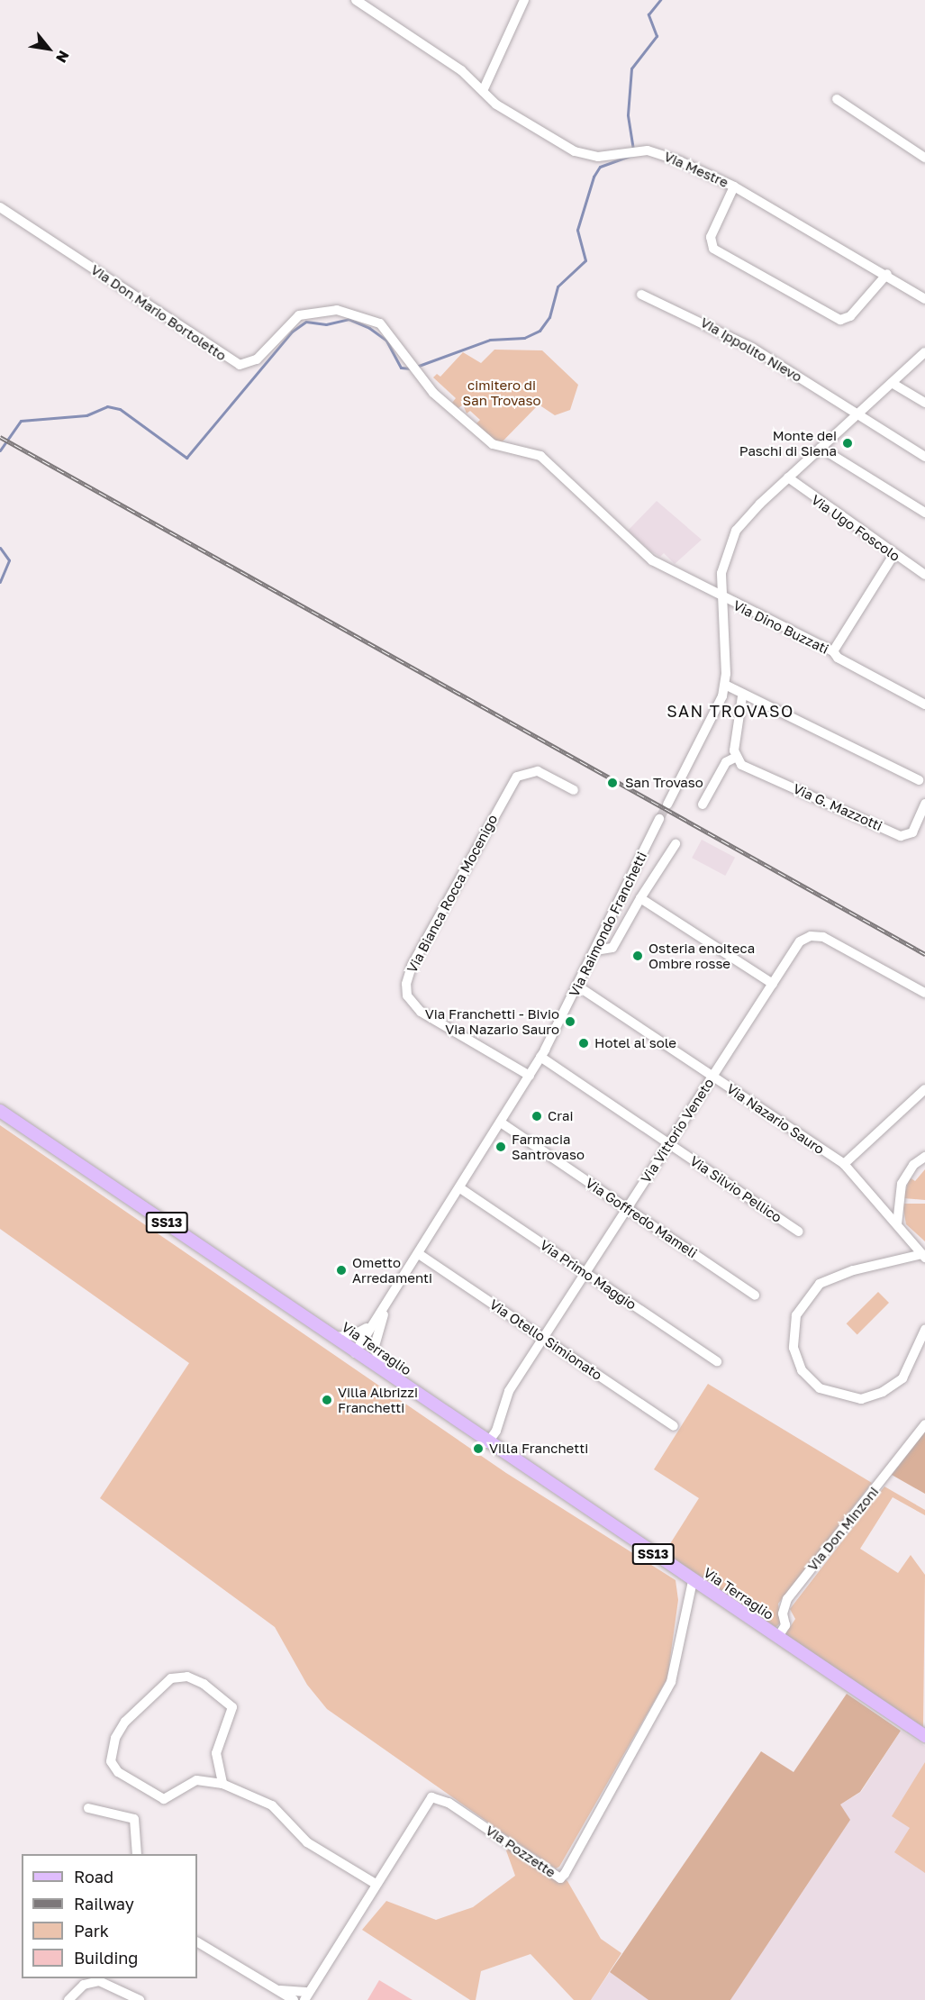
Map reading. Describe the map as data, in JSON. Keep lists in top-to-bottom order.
{
  "streets": {
    "main road": ["SS13", "Via Terraglio"],
    "street": [
      "Via Mestre",
      "Via Don Mario Bortoletto",
      "Via Ippolito Nievo",
      "Via Ugo Foscolo",
      "Via Dino Buzzati",
      "Via G. Mazzotti",
      "Via Bianca Rocca Mocenigo",
      "Via Raimondo Franchetti",
      "Via Nazario Sauro",
      "Via Vittorio Veneto",
      "Via Silvio Pellico",
      "Via Goffredo Mameli",
      "Via Primo Maggio",
      "Via Otello Simionato",
      "Via Don Minzoni",
      "Via Pozzette"
    ]
  },
  "crossings": [
    ["Via Don Mario Bortoletto", "Via Dino Buzzati"],
    ["Via Bianca Rocca Mocenigo", "Via Raimondo Franchetti"],
    ["Via Raimondo Franchetti", "Via Nazario Sauro"],
    ["Via Raimondo Franchetti", "Via Silvio Pellico"],
    ["Via Raimondo Franchetti", "Via Goffredo Mameli"],
    ["Via Raimondo Franchetti", "Via Primo Maggio"],
    ["Via Raimondo Franchetti", "Via Otello Simionato"],
    ["Via Raimondo Franchetti", "Via Terraglio"],
    ["Via Nazario Sauro", "Via Vittorio Veneto"],
    ["Via Vittorio Veneto", "Via Silvio Pellico"],
    ["Via Vittorio Veneto", "Via Goffredo Mameli"],
    ["Via Vittorio Veneto", "Via Primo Maggio"],
    ["Via Vittorio Veneto", "Via Otello Simionato"],
    ["Via Vittorio Veneto", "Via Terraglio"],
    ["Via Terraglio", "Via Don Minzoni"],
    ["Via Terraglio", "Via Pozzette"]
  ],
  "districts": ["SAN TROVASO"],
  "parks": ["cimitero di San Trovaso"],
  "places": [
    "Monte dei Paschi di Siena",
    "San Trovaso",
    "Osteria enoiteca Ombre rosse",
    "Via Franchetti - Bivio Via Nazario Sauro",
    "Hotel al sole",
    "Crai",
    "Farmacia Santrovaso",
    "Ometto Arredamenti",
    "Villa Albrizzi Franchetti",
    "Villa Franchetti"
  ],
  "legend": [
    "Road",
    "Railway",
    "Park",
    "Building"
  ],
  "north": "bottom right"
}
